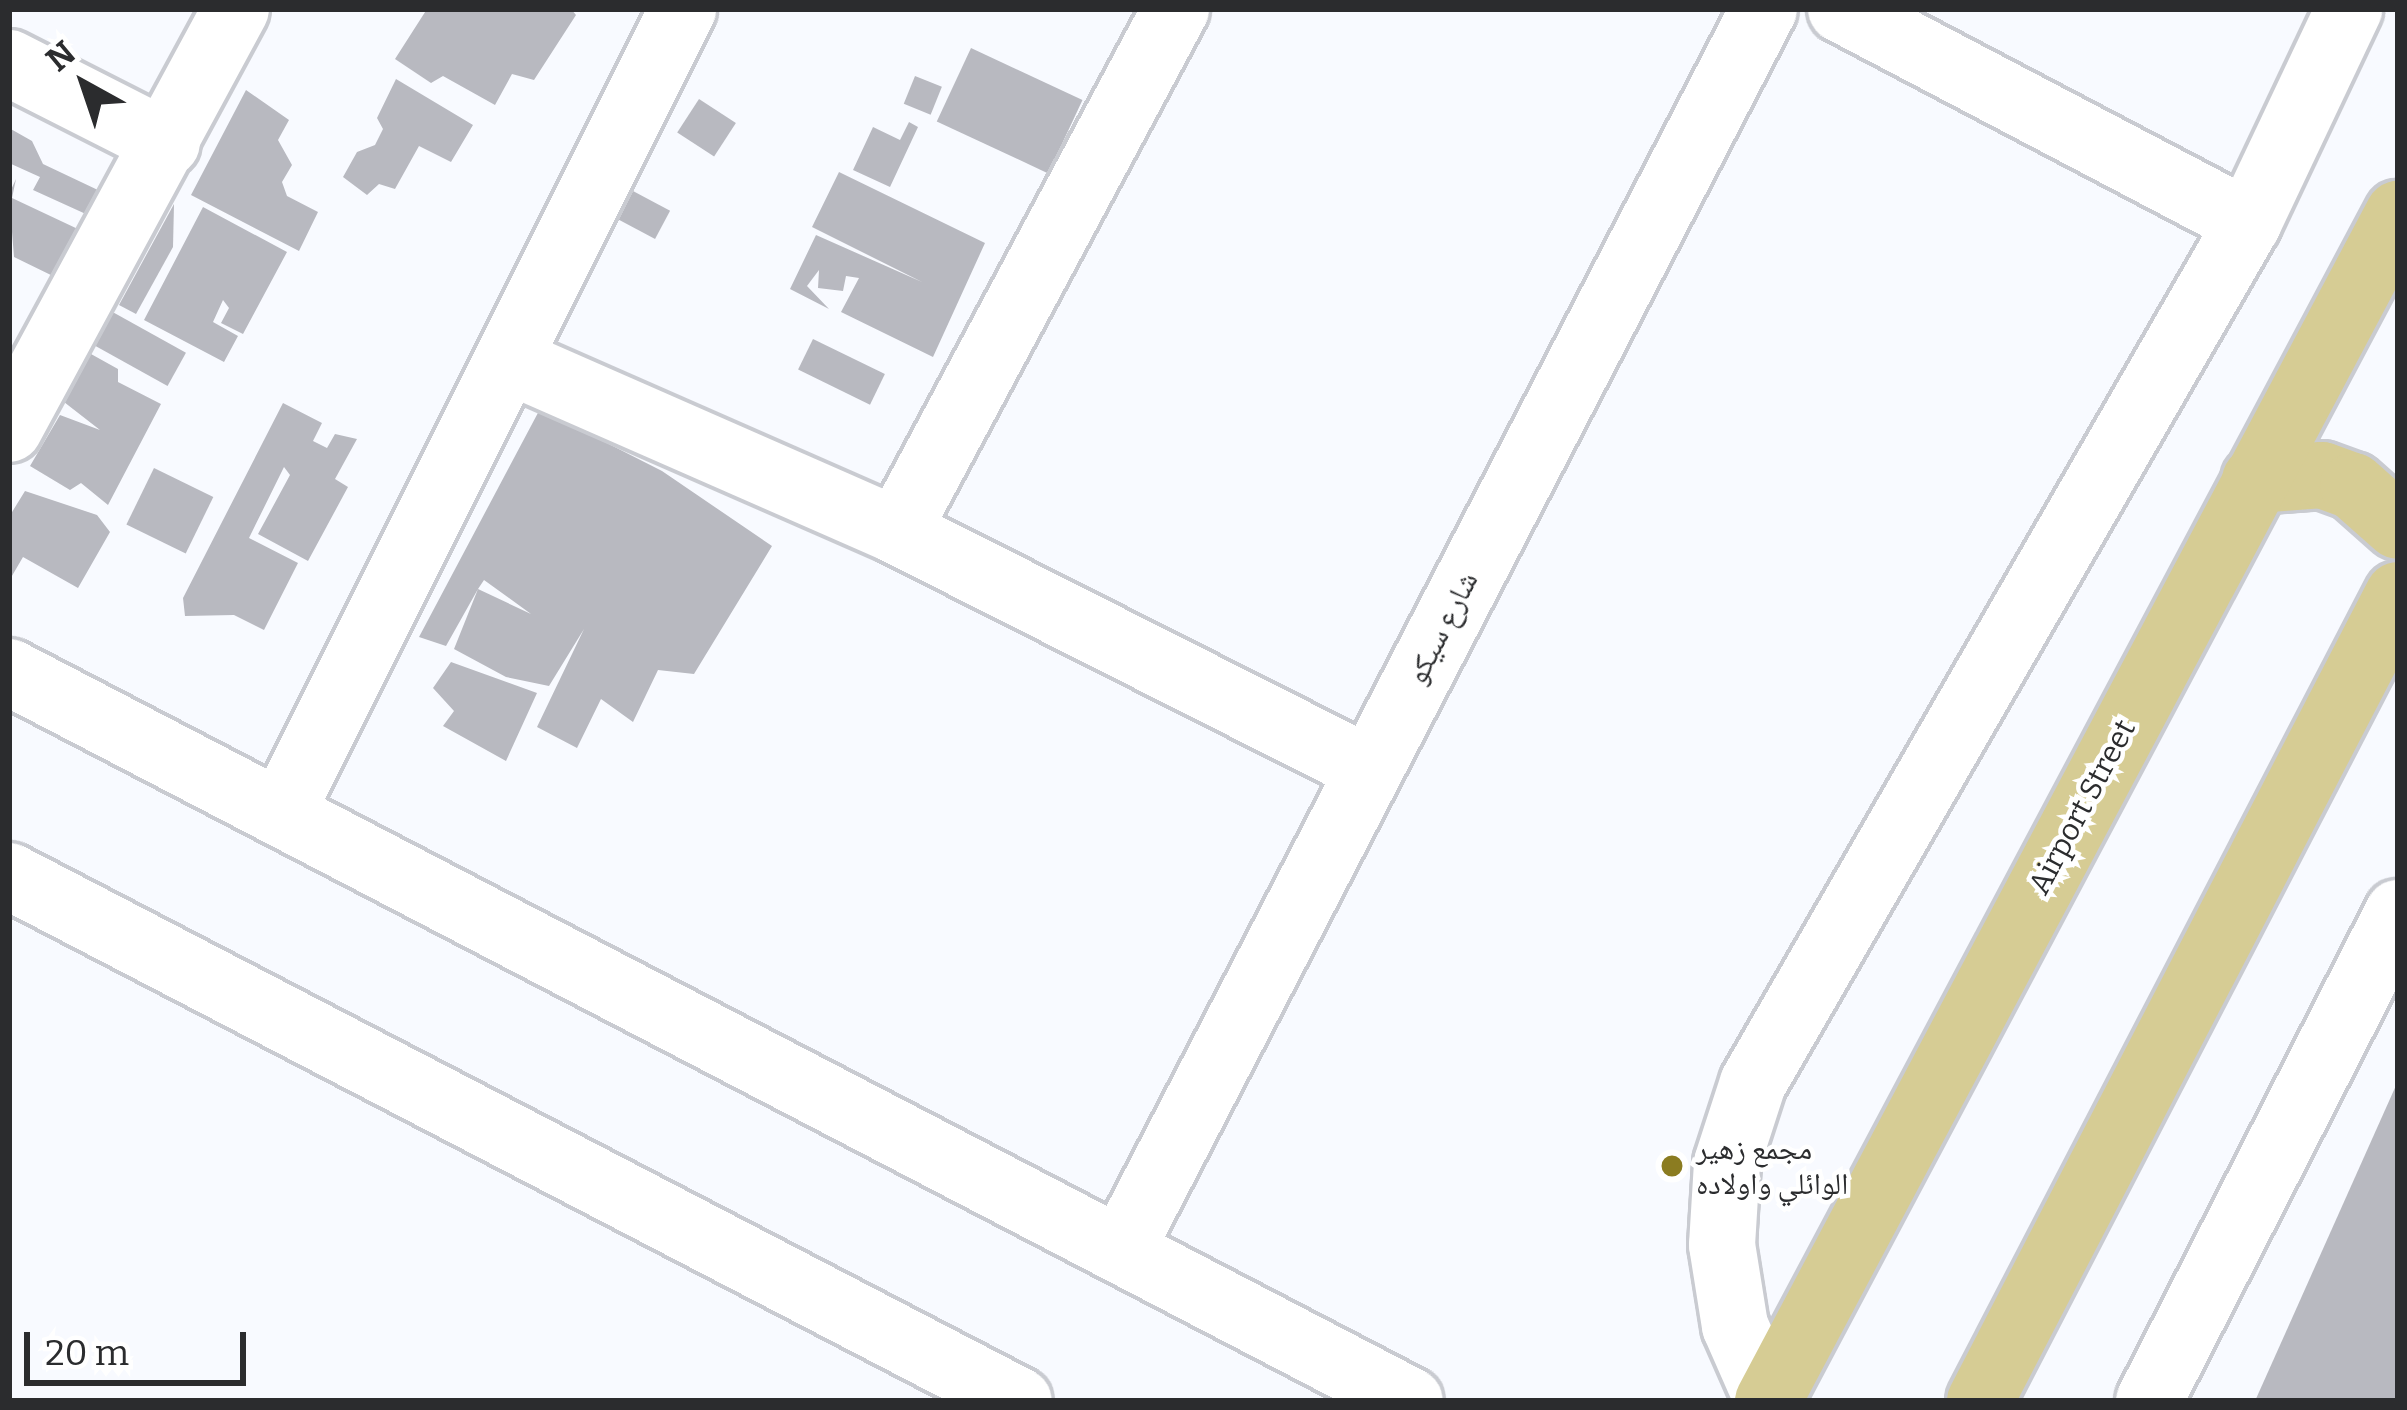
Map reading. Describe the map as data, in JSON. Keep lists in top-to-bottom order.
{
  "streets": {
    "main road": ["Airport Street"],
    "street": ["شارع سيكو"]
  },
  "places": ["مجمع زهير الوائلي واولاده"],
  "scale_bar": "20 m",
  "north": "top left"
}
